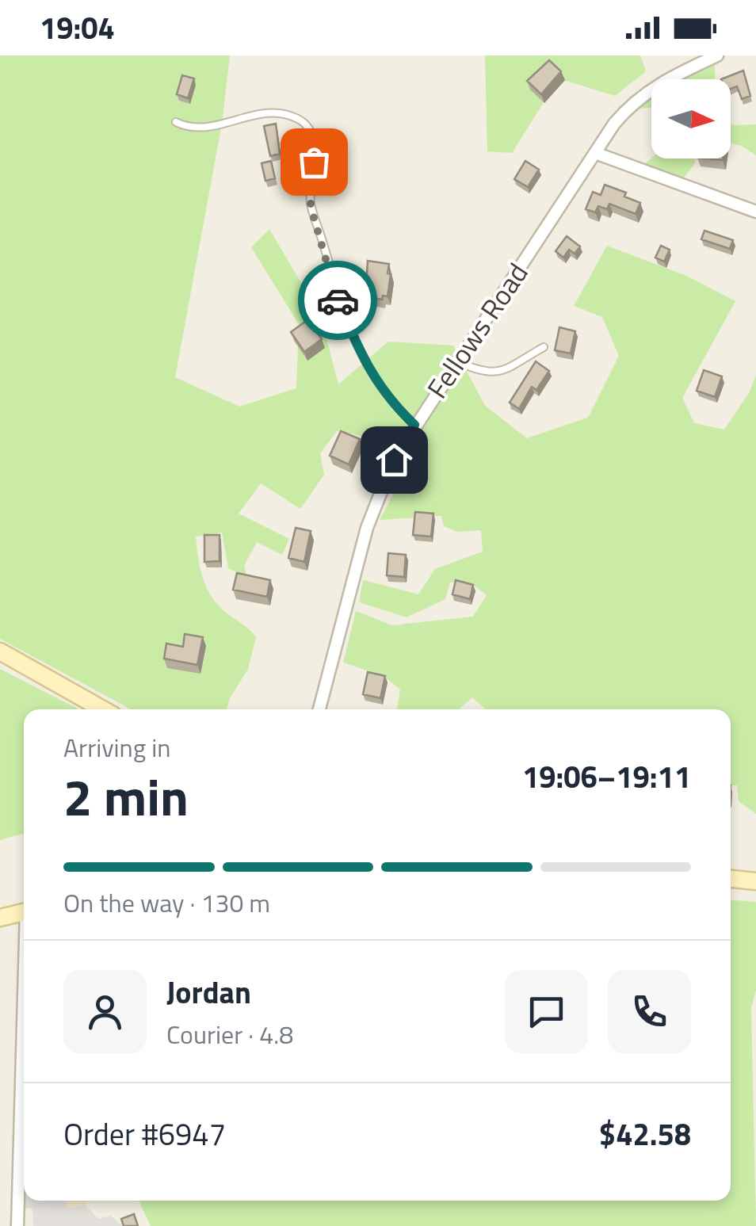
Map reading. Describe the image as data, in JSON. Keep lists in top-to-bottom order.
{
  "streets": {
    "street": ["Fellows Road"]
  },
  "north": "right",
  "page": {
    "status": "19:04",
    "heading": ["2 min", "Arriving in", "19:06–19:11"],
    "panel": [
      "Jordan",
      "Courier · 4.8",
      "Order #6947",
      "$42.58"
    ],
    "bar": "On the way · 130 m"
  }
}
